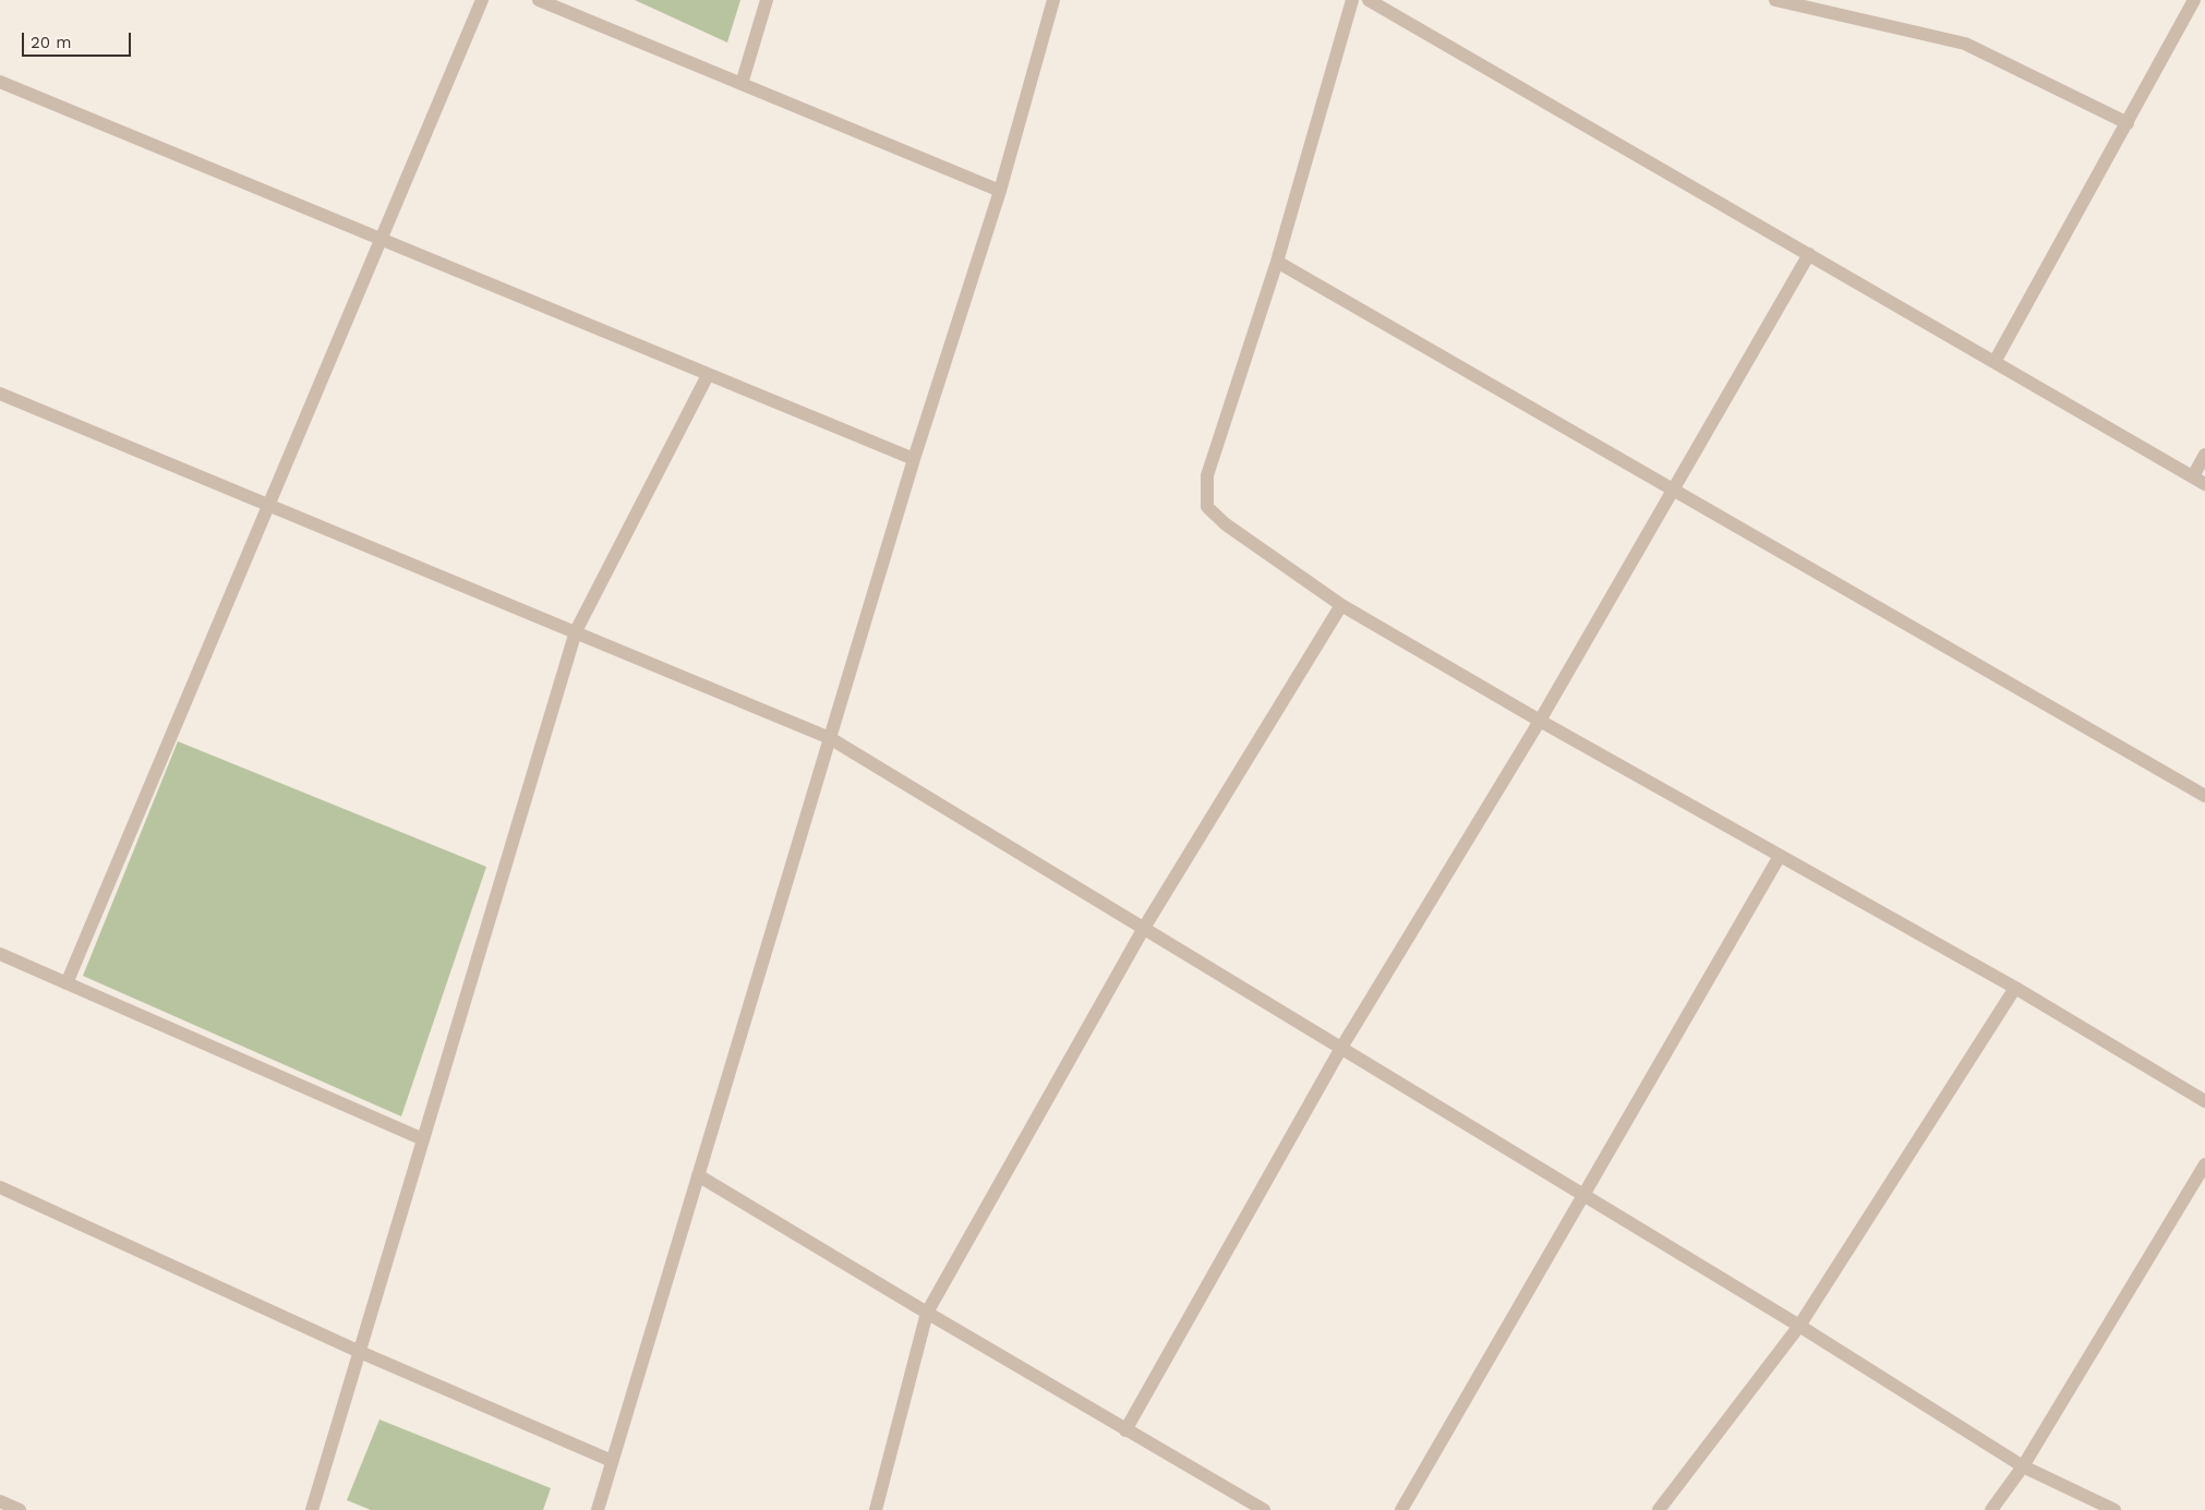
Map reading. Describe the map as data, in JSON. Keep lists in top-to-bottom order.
{
  "scale_bar": "20 m"
}
